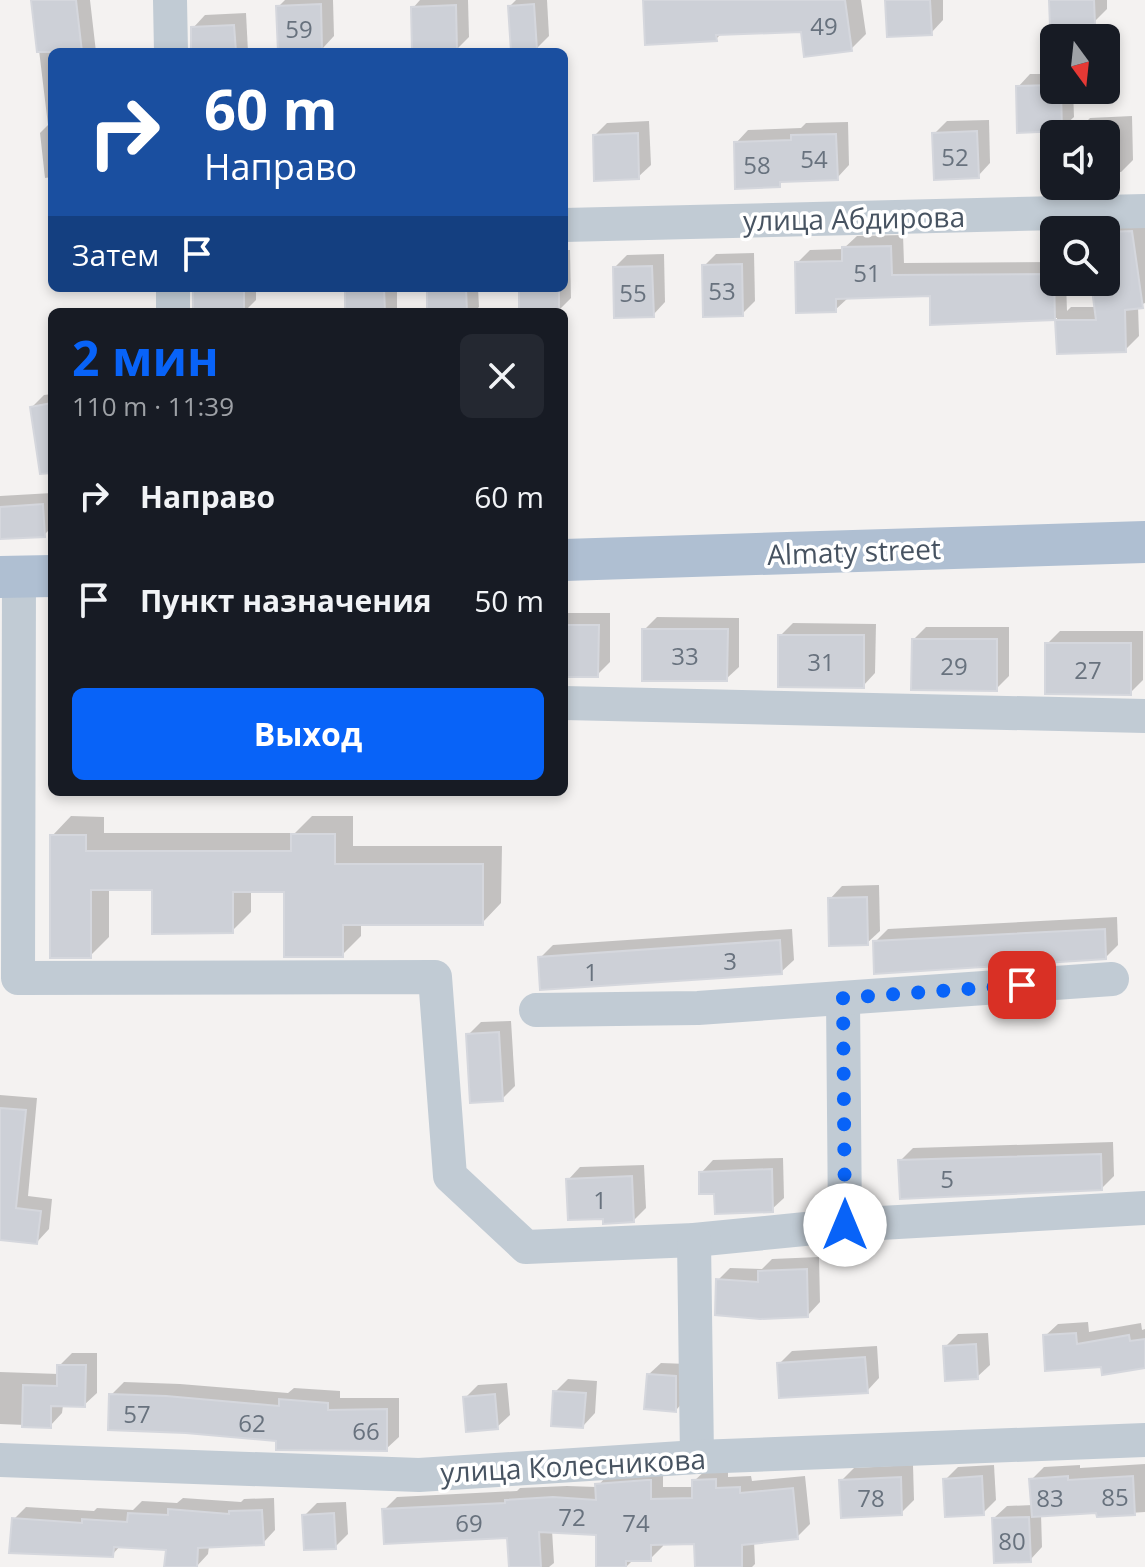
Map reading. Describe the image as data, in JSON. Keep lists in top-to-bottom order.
{
  "streets": {
    "main road": ["Almaty street"],
    "street": ["улица Абдирова", "улица Колесникова"]
  },
  "house_numbers": [
    "49",
    "59",
    "52",
    "54",
    "58",
    "51",
    "53",
    "55",
    "33",
    "31",
    "29",
    "27",
    "3",
    "1",
    "5",
    "1",
    "57",
    "62",
    "66",
    "85",
    "78",
    "83",
    "72",
    "69",
    "74",
    "80"
  ],
  "north": "bottom",
  "page": {
    "turn": ["60 m", "Направо"],
    "then": "Затем",
    "heading": ["2 мин", "110 m · 11:39"],
    "list": [
      {
        "name": "Направо",
        "value": "60 m"
      },
      {
        "name": "Пункт назначения",
        "value": "50 m"
      }
    ],
    "buttons": "Выход"
  }
}
